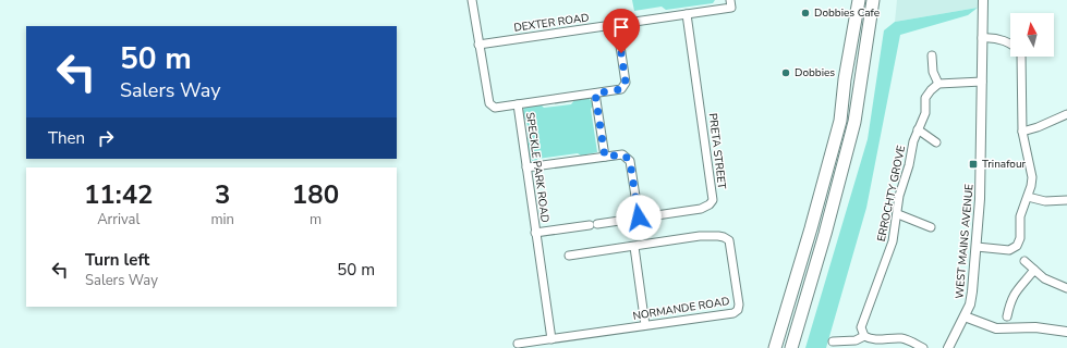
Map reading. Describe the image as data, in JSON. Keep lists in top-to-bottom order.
{
  "streets": {
    "street": [
      "DEXTER ROAD",
      "PRETA STREET",
      "SPECKLE PARK ROAD",
      "ERROCHTY GROVE",
      "WEST MAINS AVENUE",
      "NORMANDE ROAD"
    ]
  },
  "crossings": [
    ["DEXTER ROAD", "PRETA STREET"],
    ["PRETA STREET", "SPECKLE PARK ROAD"],
    ["SPECKLE PARK ROAD", "NORMANDE ROAD"]
  ],
  "places": {
    "other": ["Dobbies Cafe", "Dobbies"],
    "transit": ["Trinafour"]
  },
  "north": "top",
  "page": {
    "turn": ["50 m", "Salers Way"],
    "then": "Then",
    "eta": [
      "11:42",
      "Arrival",
      "3",
      "min",
      "180",
      "m"
    ],
    "list": [
      {
        "name": "Turn left",
        "note": "Salers Way",
        "value": "50 m"
      }
    ]
  }
}
